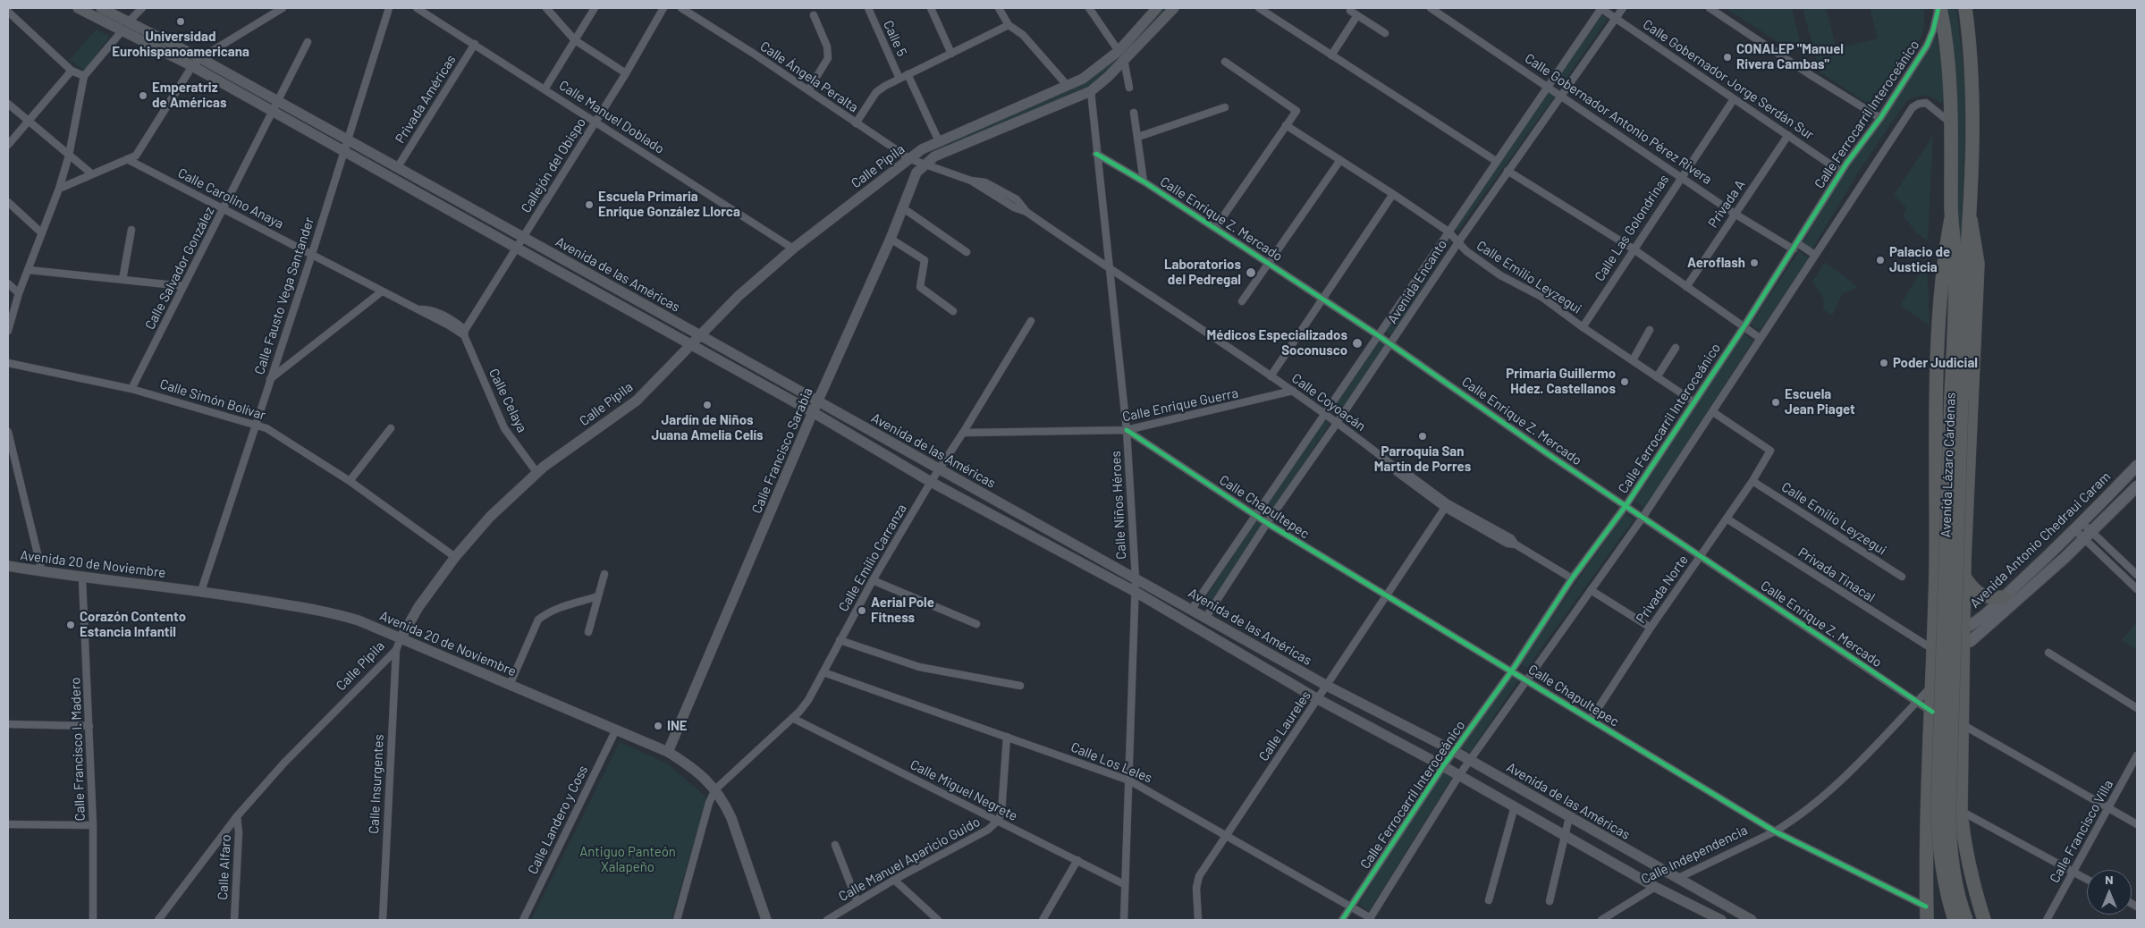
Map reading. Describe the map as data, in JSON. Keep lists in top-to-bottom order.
{
  "streets": {
    "highway": ["Avenida Lázaro Cárdenas"],
    "main road": [
      "Calle Pípila",
      "Avenida de las Américas",
      "Calle Francisco Sarabia",
      "Avenida Antonio Chedraui Caram",
      "Avenida 20 de Noviembre",
      "Calle Independencia"
    ],
    "street": [
      "Calle 5",
      "Calle Ángela Peralta",
      "Calle Gobernador Jorge Serdán Sur",
      "Privada Américas",
      "Calle Ferrocarril Interoceánico",
      "Calle Manuel Doblado",
      "Calle Gobernador Antonio Pérez Rivera",
      "Callejón del Obispo",
      "Calle Carolino Anaya",
      "Privada A",
      "Calle Enrique Z. Mercado",
      "Calle Las Golondrinas",
      "Calle Salvador González",
      "Calle Emilio Leyzegui",
      "Avenida Encanto",
      "Calle Fausto Vega Santander",
      "Calle Simón Bolívar",
      "Calle Celaya",
      "Calle Coyoacán",
      "Calle Enrique Guerra",
      "Calle Niños Héroes",
      "Calle Chapultepec",
      "Calle Emilio Carranza",
      "Privada Tinacal",
      "Privada Norte",
      "Calle Laureles",
      "Calle Francisco I. Madero",
      "Calle Los Leles",
      "Calle Insurgentes",
      "Calle Miguel Negrete",
      "Calle Landero y Coss",
      "Calle Francisco Villa",
      "Calle Manuel Aparicio Guido",
      "Calle Alfaro"
    ]
  },
  "crossings": [
    ["Calle Ángela Peralta", "Calle Pípila"],
    ["Calle Ángela Peralta", "Calle Coyoacán"],
    ["Calle Ángela Peralta", "Calle Francisco Sarabia"],
    ["Calle Gobernador Jorge Serdán Sur", "Calle Ferrocarril Interoceánico"],
    ["Calle Gobernador Jorge Serdán Sur", "Privada A"],
    ["Calle Gobernador Jorge Serdán Sur", "Calle Las Golondrinas"],
    ["Calle Gobernador Jorge Serdán Sur", "Avenida Encanto"],
    ["Privada Américas", "Calle Manuel Doblado"],
    ["Privada Américas", "Avenida de las Américas"],
    ["Calle Ferrocarril Interoceánico", "Calle Gobernador Antonio Pérez Rivera"],
    ["Calle Ferrocarril Interoceánico", "Calle Enrique Z. Mercado"],
    ["Calle Ferrocarril Interoceánico", "Avenida de las Américas"],
    ["Calle Ferrocarril Interoceánico", "Calle Emilio Leyzegui"],
    ["Calle Ferrocarril Interoceánico", "Calle Coyoacán"],
    ["Calle Ferrocarril Interoceánico", "Avenida Lázaro Cárdenas"],
    ["Calle Ferrocarril Interoceánico", "Calle Chapultepec"],
    ["Calle Ferrocarril Interoceánico", "Privada Norte"],
    ["Calle Ferrocarril Interoceánico", "Calle Los Leles"],
    ["Calle Manuel Doblado", "Callejón del Obispo"],
    ["Calle Manuel Doblado", "Calle Pípila"],
    ["Calle Gobernador Antonio Pérez Rivera", "Privada A"],
    ["Calle Gobernador Antonio Pérez Rivera", "Calle Las Golondrinas"],
    ["Calle Gobernador Antonio Pérez Rivera", "Avenida Encanto"],
    ["Callejón del Obispo", "Calle Carolino Anaya"],
    ["Callejón del Obispo", "Avenida de las Américas"],
    ["Callejón del Obispo", "Calle Celaya"],
    ["Calle Pípila", "Avenida de las Américas"],
    ["Calle Pípila", "Calle Simón Bolívar"],
    ["Calle Pípila", "Calle Celaya"],
    ["Calle Pípila", "Calle Coyoacán"],
    ["Calle Pípila", "Calle Francisco Sarabia"],
    ["Calle Pípila", "Calle Niños Héroes"],
    ["Calle Pípila", "Avenida 20 de Noviembre"],
    ["Calle Pípila", "Calle Insurgentes"],
    ["Calle Pípila", "Calle Alfaro"],
    ["Calle Carolino Anaya", "Calle Salvador González"],
    ["Calle Carolino Anaya", "Calle Fausto Vega Santander"],
    ["Calle Carolino Anaya", "Calle Celaya"],
    ["Calle Enrique Z. Mercado", "Avenida Encanto"],
    ["Calle Enrique Z. Mercado", "Calle Niños Héroes"],
    ["Calle Enrique Z. Mercado", "Privada Norte"],
    ["Calle Enrique Z. Mercado", "Calle Independencia"],
    ["Calle Las Golondrinas", "Calle Emilio Leyzegui"],
    ["Calle Salvador González", "Avenida de las Américas"],
    ["Calle Salvador González", "Calle Simón Bolívar"],
    ["Avenida de las Américas", "Avenida Encanto"],
    ["Avenida de las Américas", "Calle Fausto Vega Santander"],
    ["Avenida de las Américas", "Calle Francisco Sarabia"],
    ["Avenida de las Américas", "Calle Niños Héroes"],
    ["Avenida de las Américas", "Calle Emilio Carranza"],
    ["Avenida de las Américas", "Calle Laureles"],
    ["Avenida de las Américas", "Calle Independencia"],
    ["Calle Emilio Leyzegui", "Avenida Encanto"],
    ["Calle Emilio Leyzegui", "Privada Norte"],
    ["Avenida Encanto", "Calle Coyoacán"],
    ["Avenida Encanto", "Calle Chapultepec"],
    ["Calle Fausto Vega Santander", "Calle Simón Bolívar"],
    ["Calle Fausto Vega Santander", "Avenida 20 de Noviembre"],
    ["Calle Coyoacán", "Calle Enrique Guerra"],
    ["Calle Coyoacán", "Calle Francisco Sarabia"],
    ["Calle Coyoacán", "Calle Niños Héroes"],
    ["Calle Coyoacán", "Calle Laureles"],
    ["Calle Enrique Guerra", "Calle Niños Héroes"],
    ["Calle Enrique Guerra", "Calle Chapultepec"],
    ["Calle Enrique Guerra", "Calle Emilio Carranza"],
    ["Calle Francisco Sarabia", "Avenida 20 de Noviembre"],
    ["Calle Niños Héroes", "Calle Chapultepec"],
    ["Calle Niños Héroes", "Calle Los Leles"],
    ["Calle Niños Héroes", "Calle Miguel Negrete"],
    ["Calle Chapultepec", "Privada Norte"],
    ["Calle Chapultepec", "Calle Laureles"],
    ["Calle Chapultepec", "Calle Independencia"],
    ["Avenida Antonio Chedraui Caram", "Privada Tinacal"],
    ["Calle Emilio Carranza", "Avenida 20 de Noviembre"],
    ["Calle Emilio Carranza", "Calle Los Leles"],
    ["Calle Emilio Carranza", "Calle Miguel Negrete"],
    ["Avenida 20 de Noviembre", "Calle Francisco I. Madero"],
    ["Avenida 20 de Noviembre", "Calle Landero y Coss"],
    ["Privada Tinacal", "Privada Norte"],
    ["Calle Laureles", "Calle Los Leles"],
    ["Calle Los Leles", "Calle Manuel Aparicio Guido"],
    ["Calle Miguel Negrete", "Calle Manuel Aparicio Guido"]
  ],
  "parks": ["Antiguo Panteón Xalapeño"],
  "places": [
    "Universidad Eurohispanoamericana",
    "CONALEP \"Manuel Rivera Cambas\"",
    "Emperatriz de Américas",
    "Escuela Primaria Enrique González Llorca",
    "Palacio de Justicia",
    "Aeroflash",
    "Laboratorios del Pedregal",
    "Médicos Especializados Soconusco",
    "Poder Judicial",
    "Primaria Guillermo Hdez. Castellanos",
    "Escuela Jean Piaget",
    "Jardín de Niños Juana Amelia Celís",
    "Parroquia San Martín de Porres",
    "Aerial Pole Fitness",
    "Corazón Contento Estancia Infantil",
    "INE"
  ],
  "north": "top"
}
